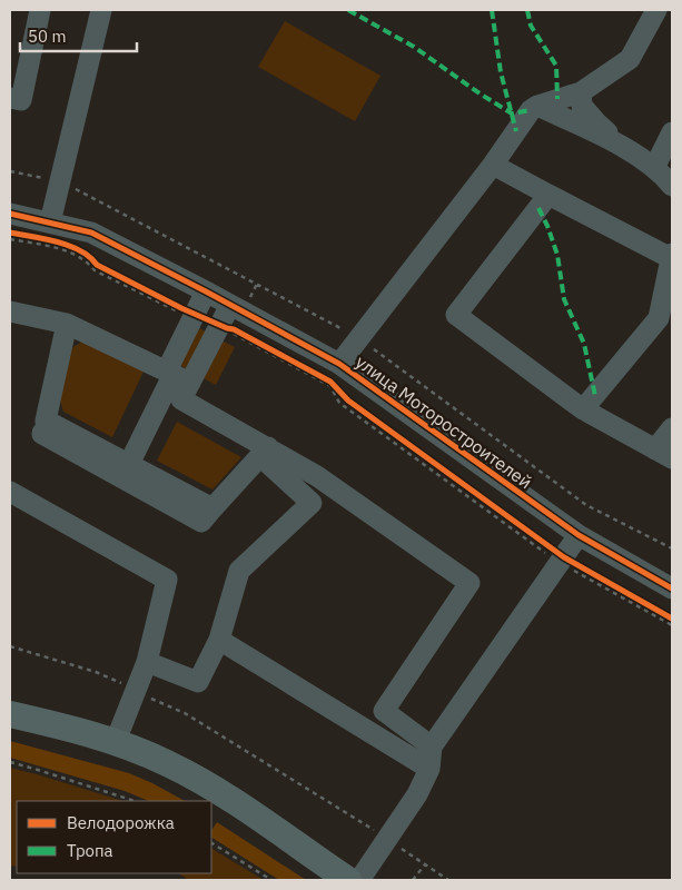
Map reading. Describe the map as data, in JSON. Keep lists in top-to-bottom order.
{
  "streets": {
    "street": ["улица Моторостроителей"]
  },
  "legend": ["Велодорожка", "Тропа"],
  "scale_bar": "50 m"
}
